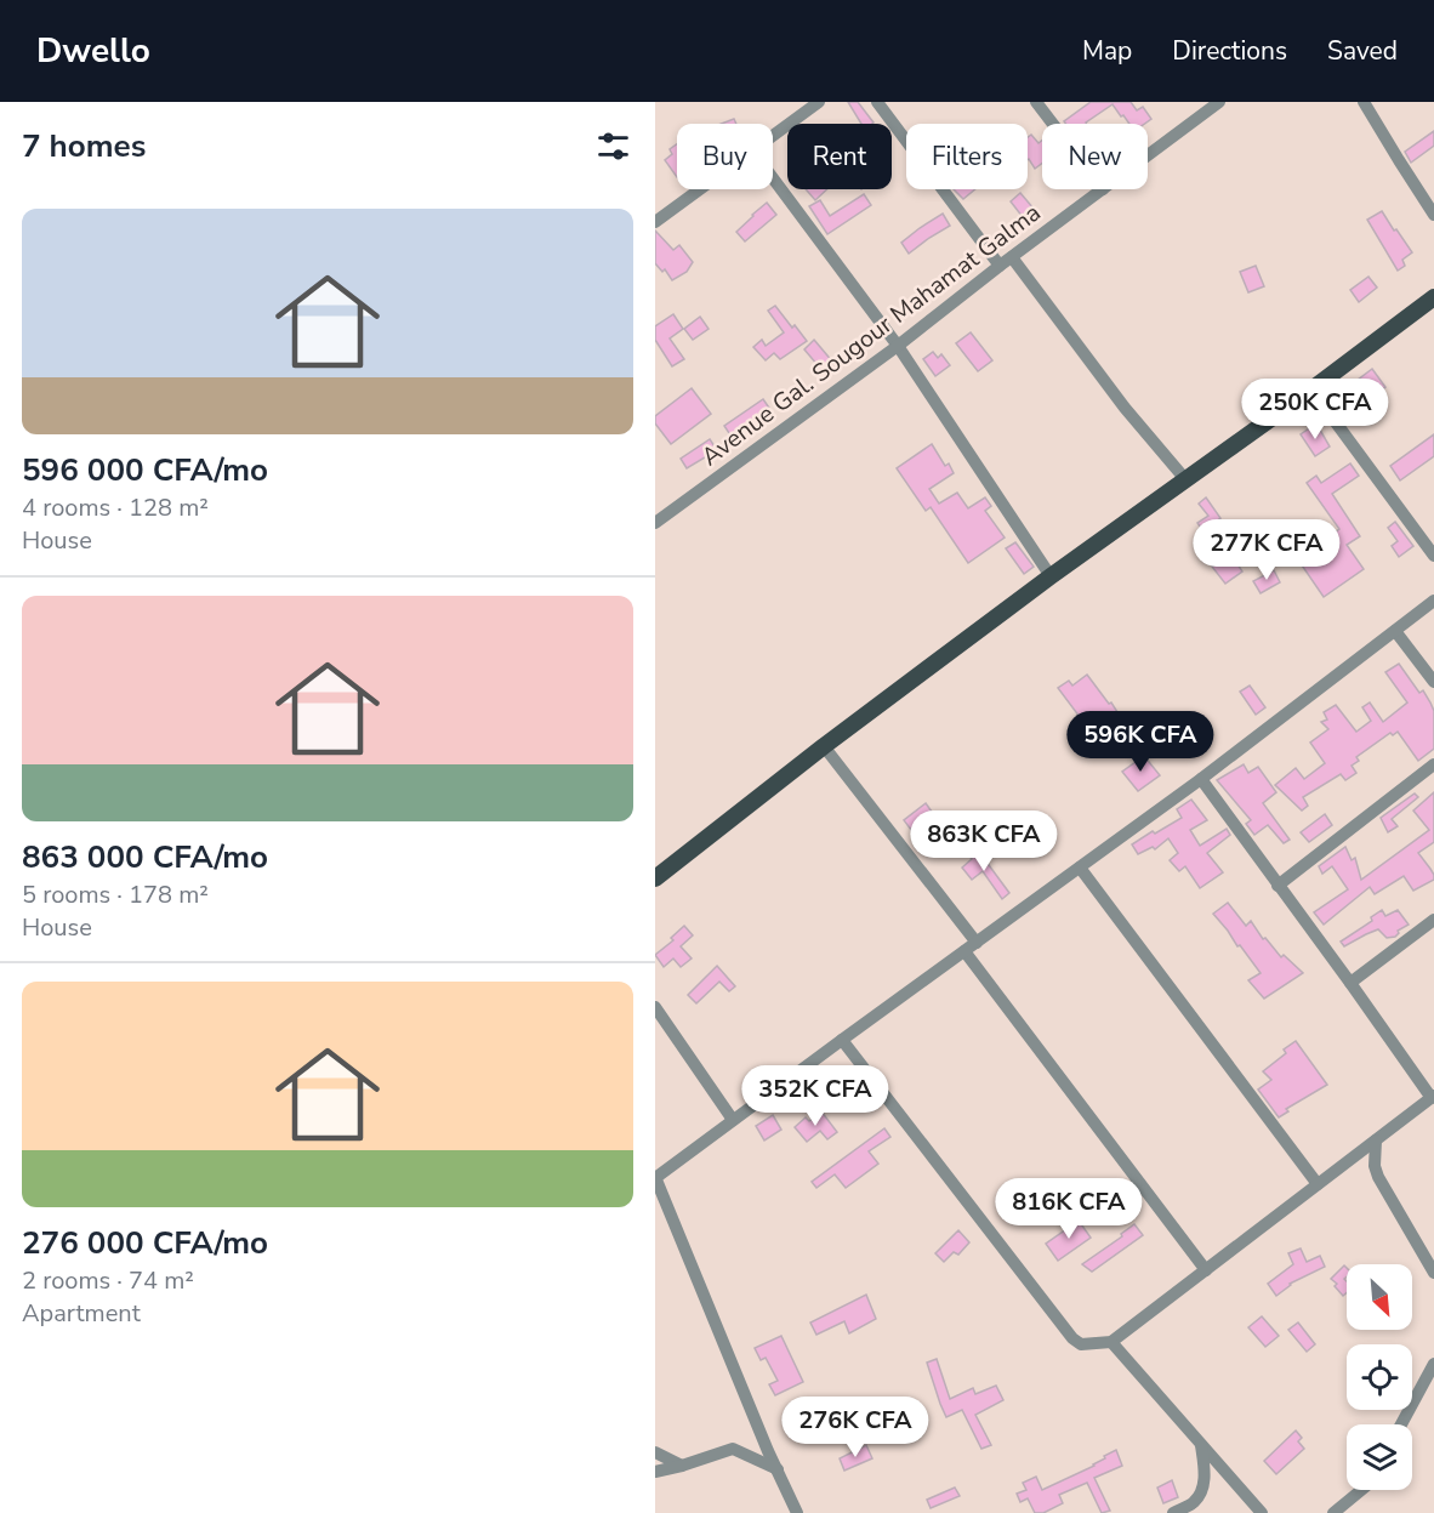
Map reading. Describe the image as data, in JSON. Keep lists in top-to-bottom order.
{
  "streets": {
    "street": ["Avenue Gal. Sougour Mahamat Galma"]
  },
  "north": "bottom right",
  "page": {
    "header": "Dwello",
    "nav": ["Map", "Directions", "Saved"],
    "heading": "7 homes",
    "chip": [
      "Buy",
      "Rent",
      "Filters",
      "New"
    ],
    "list": [
      {
        "name": "596 000 CFA/mo",
        "note": "4 rooms · 128 m² · House"
      },
      {
        "name": "863 000 CFA/mo",
        "note": "5 rooms · 178 m² · House"
      },
      {
        "name": "276 000 CFA/mo",
        "note": "2 rooms · 74 m² · Apartment"
      }
    ],
    "price": [
      "250K CFA",
      "277K CFA",
      "596K CFA",
      "863K CFA",
      "352K CFA",
      "816K CFA",
      "276K CFA"
    ]
  }
}
